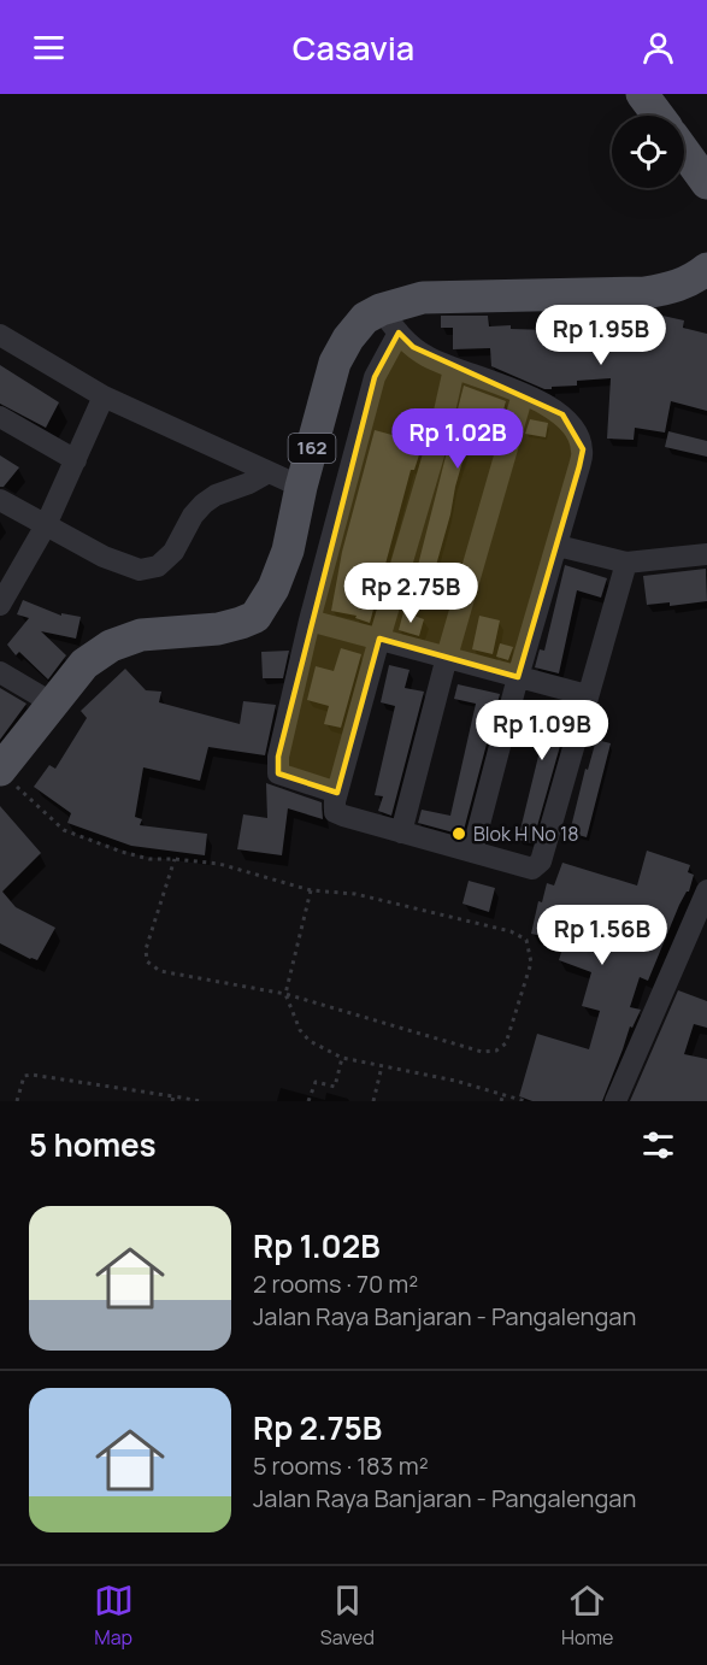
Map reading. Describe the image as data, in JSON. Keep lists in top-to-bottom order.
{
  "streets": {
    "main road": ["162"]
  },
  "places": ["Blok H No 18"],
  "page": {
    "header": "Casavia",
    "price": [
      "Rp 1.95B",
      "Rp 1.02B",
      "Rp 2.75B",
      "Rp 1.09B",
      "Rp 1.56B"
    ],
    "heading": "5 homes",
    "list": [
      {
        "name": "Rp 1.02B",
        "note": "2 rooms · 70 m² · Jalan Raya Banjaran - Pangalengan"
      },
      {
        "name": "Rp 2.75B",
        "note": "5 rooms · 183 m² · Jalan Raya Banjaran - Pangalengan"
      }
    ],
    "tabs": ["Map", "Saved", "Home"]
  }
}
